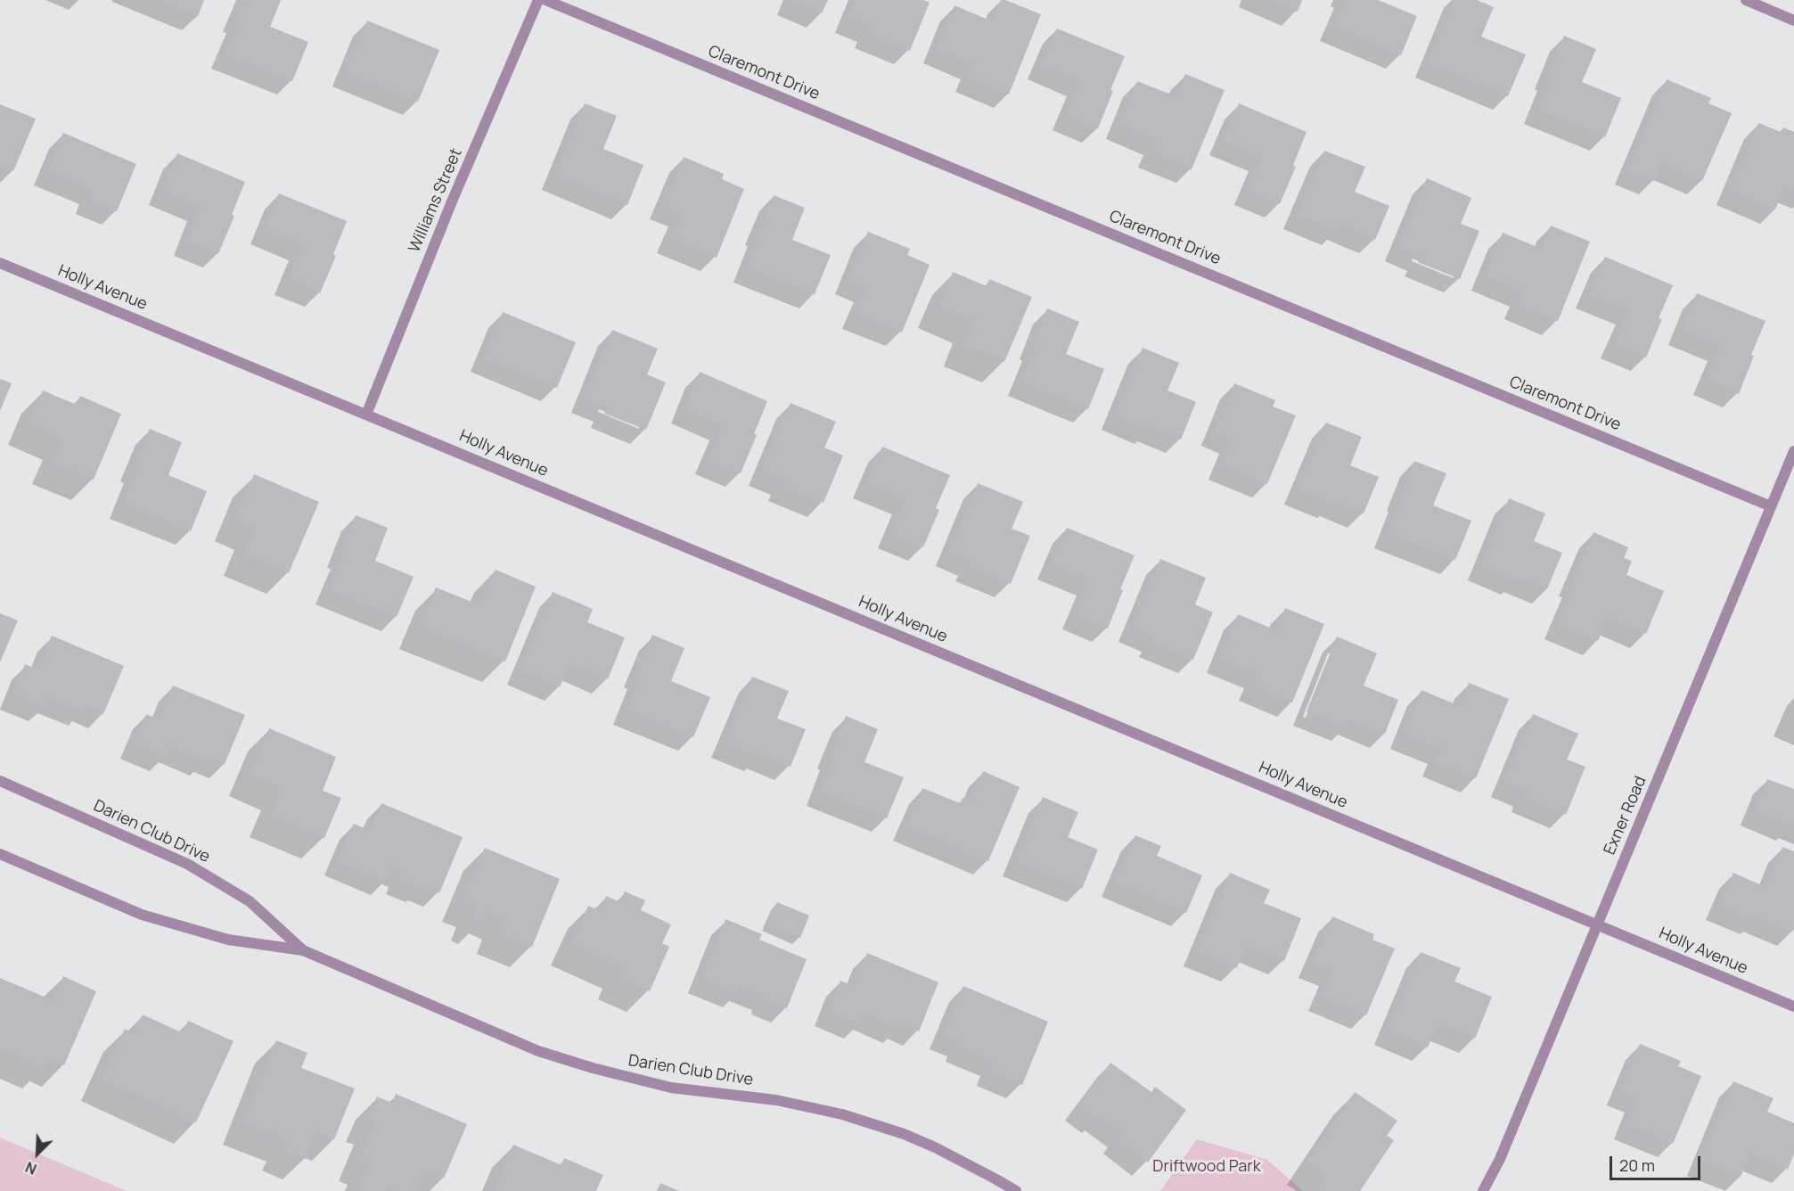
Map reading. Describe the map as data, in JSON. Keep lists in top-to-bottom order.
{
  "streets": {
    "street": [
      "Claremont Drive",
      "Williams Street",
      "Holly Avenue",
      "Exner Road",
      "Darien Club Drive"
    ]
  },
  "crossings": [
    ["Claremont Drive", "Exner Road"],
    ["Williams Street", "Holly Avenue"],
    ["Holly Avenue", "Exner Road"]
  ],
  "parks": ["Driftwood Park"],
  "scale_bar": "20 m",
  "north": "bottom left"
}
